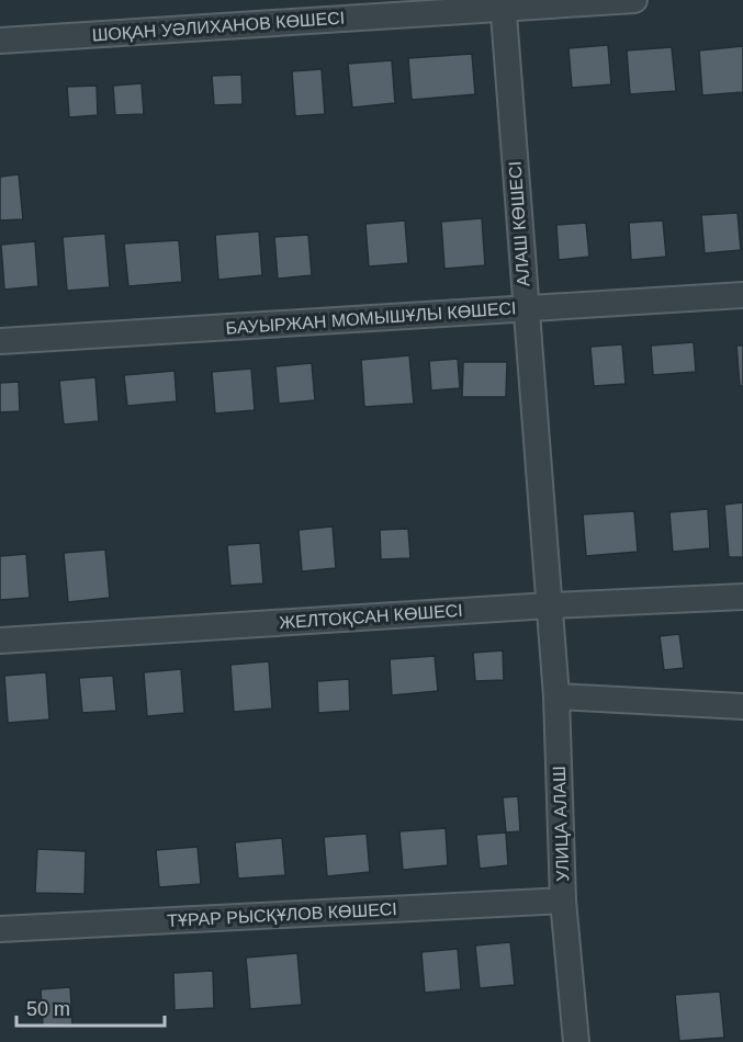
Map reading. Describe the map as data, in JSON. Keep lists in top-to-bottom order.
{
  "streets": {
    "street": [
      "ШОҚАН УӘЛИХАНОВ КӨШЕСІ",
      "АЛАШ КӨШЕСІ",
      "БАУЫРЖАН МОМЫШҰЛЫ КӨШЕСІ",
      "ЖЕЛТОҚСАН КӨШЕСІ",
      "УЛИЦА АЛАШ",
      "ТҰРАР РЫСҚҰЛОВ КӨШЕСІ"
    ]
  },
  "crossings": [
    ["ШОҚАН УӘЛИХАНОВ КӨШЕСІ", "АЛАШ КӨШЕСІ"],
    ["АЛАШ КӨШЕСІ", "БАУЫРЖАН МОМЫШҰЛЫ КӨШЕСІ"],
    ["АЛАШ КӨШЕСІ", "ЖЕЛТОҚСАН КӨШЕСІ"],
    ["АЛАШ КӨШЕСІ", "УЛИЦА АЛАШ"],
    ["ЖЕЛТОҚСАН КӨШЕСІ", "УЛИЦА АЛАШ"],
    ["УЛИЦА АЛАШ", "ТҰРАР РЫСҚҰЛОВ КӨШЕСІ"]
  ],
  "scale_bar": "50 m"
}
